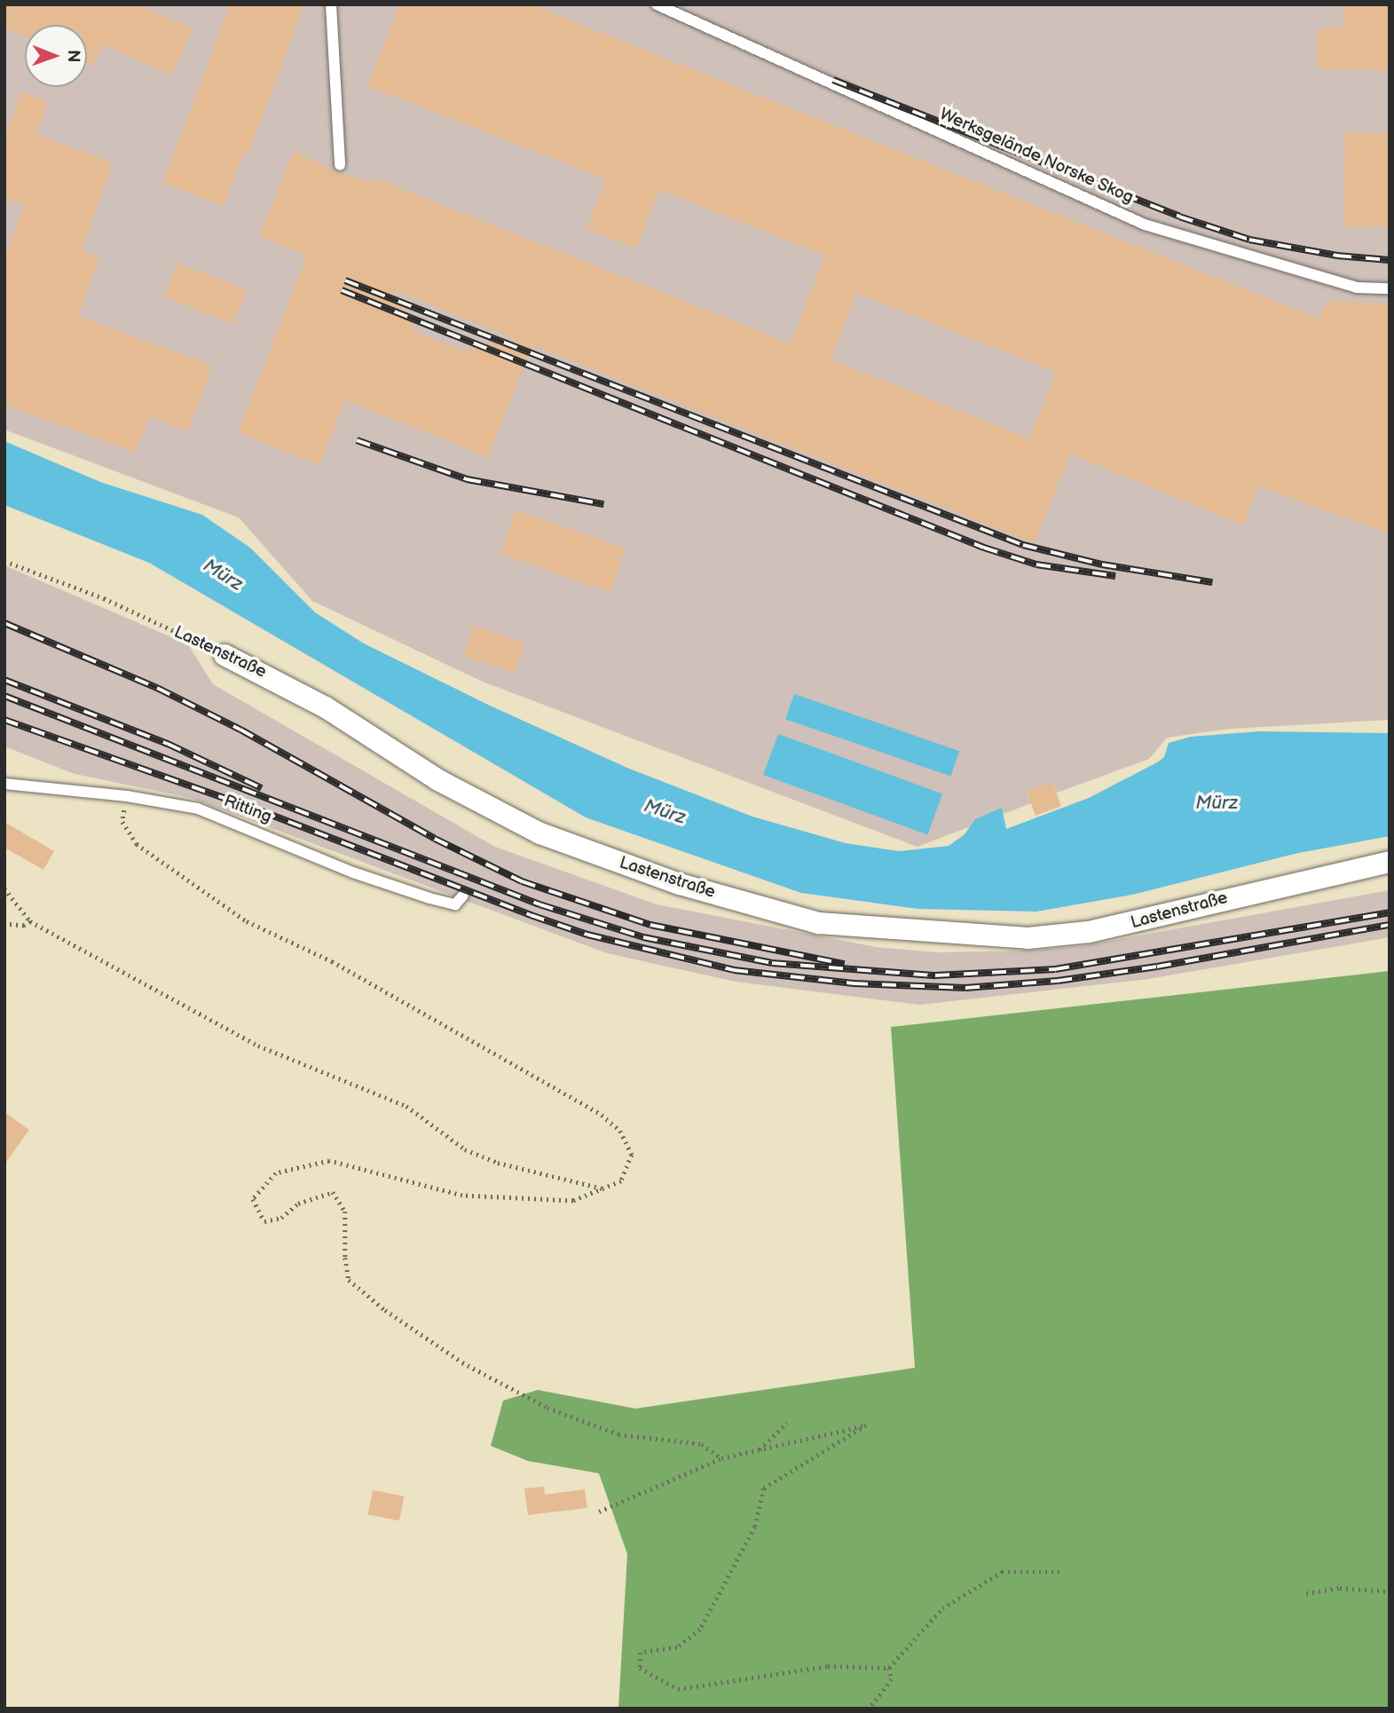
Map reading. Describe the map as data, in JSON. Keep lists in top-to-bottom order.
{
  "streets": {
    "street": ["Lastenstraße"],
    "lane": ["Werksgelände Norske Skog", "Ritting"]
  },
  "water": ["Mürz"],
  "north": "right"
}
